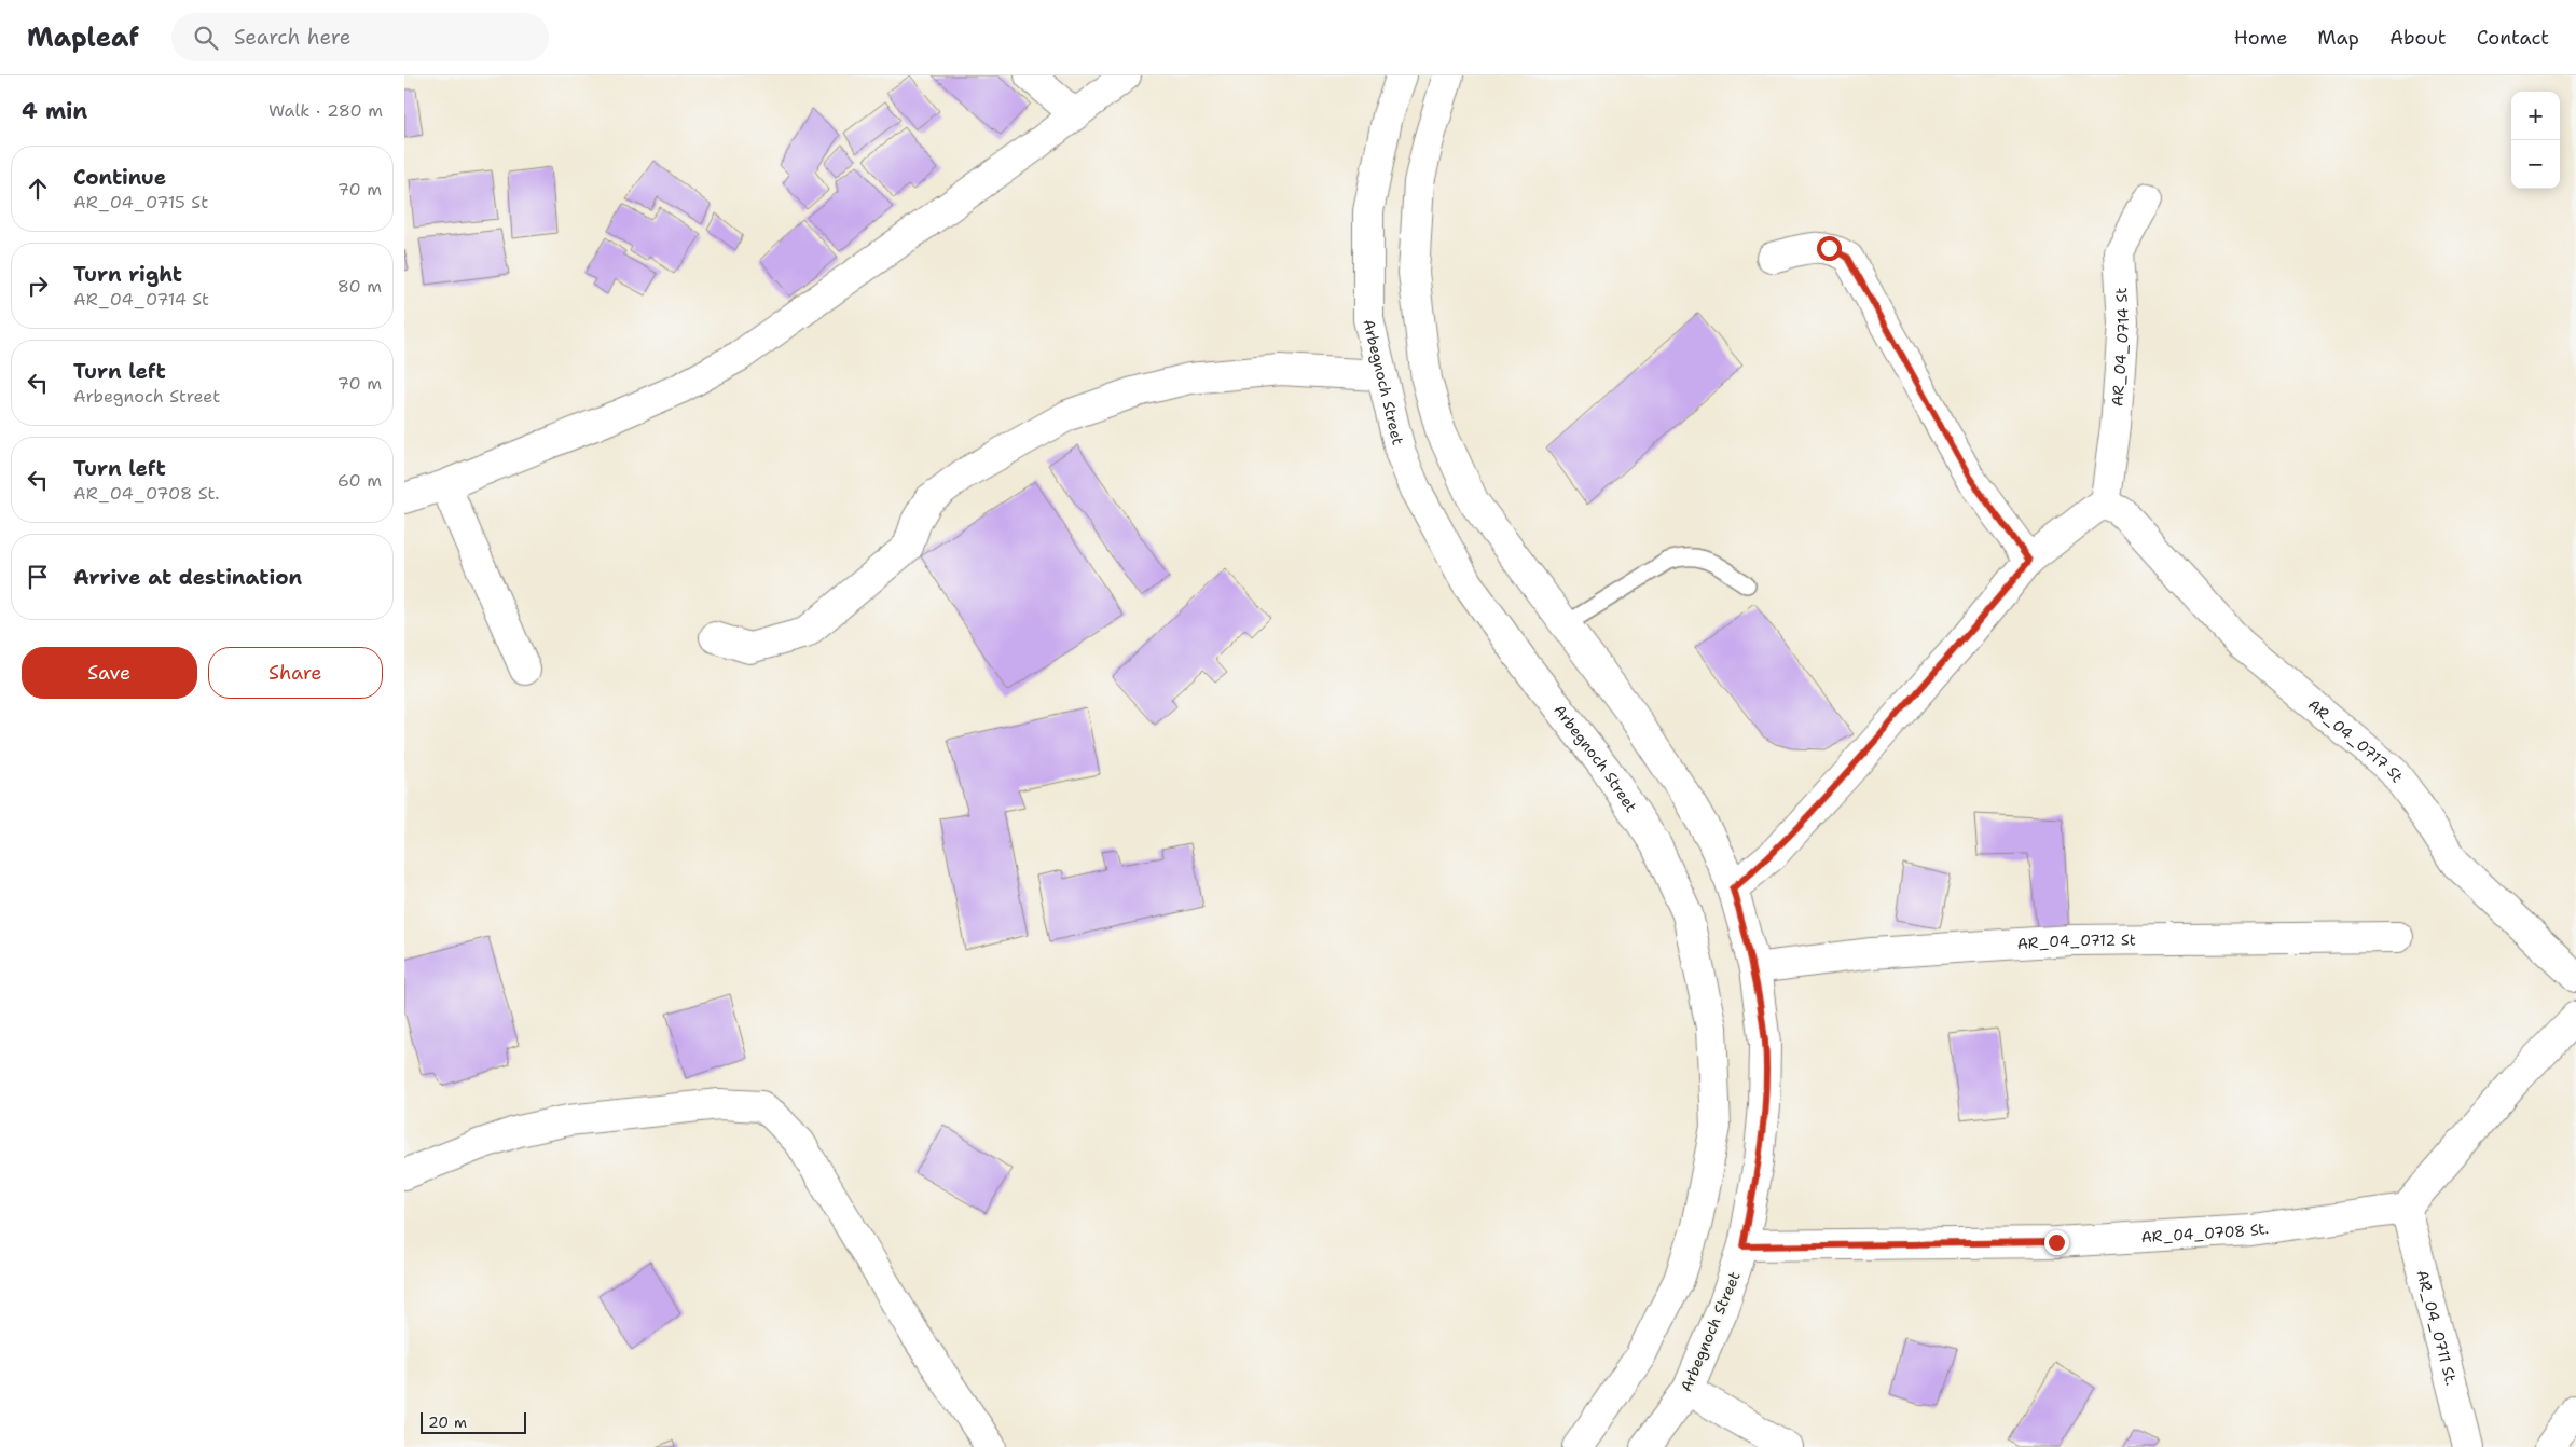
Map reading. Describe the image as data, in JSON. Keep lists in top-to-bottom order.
{
  "streets": {
    "street": [
      "AR_04_0714 St",
      "Arbegnoch Street",
      "AR_04_0717 St",
      "AR_04_0712 St",
      "AR_04_0708 St.",
      "AR_04_0711 St."
    ]
  },
  "crossings": [
    ["AR_04_0714 St", "AR_04_0717 St"],
    ["Arbegnoch Street", "AR_04_0712 St"],
    ["Arbegnoch Street", "AR_04_0708 St."],
    ["AR_04_0708 St.", "AR_04_0711 St."]
  ],
  "scale_bar": "20 m",
  "page": {
    "header": "Mapleaf",
    "search": "Search here",
    "nav": [
      "Home",
      "Map",
      "About",
      "Contact"
    ],
    "heading": ["4 min", "Walk · 280 m"],
    "map_buttons": ["+", "−"],
    "list": [
      ["Continue", "AR_04_0715 St", "70 m"],
      ["Turn right", "AR_04_0714 St", "80 m"],
      ["Turn left", "Arbegnoch Street", "70 m"],
      ["Turn left", "AR_04_0708 St.", "60 m"],
      "Arrive at destination"
    ],
    "buttons": ["Save", "Share"],
    "scale": "20 m"
  }
}
